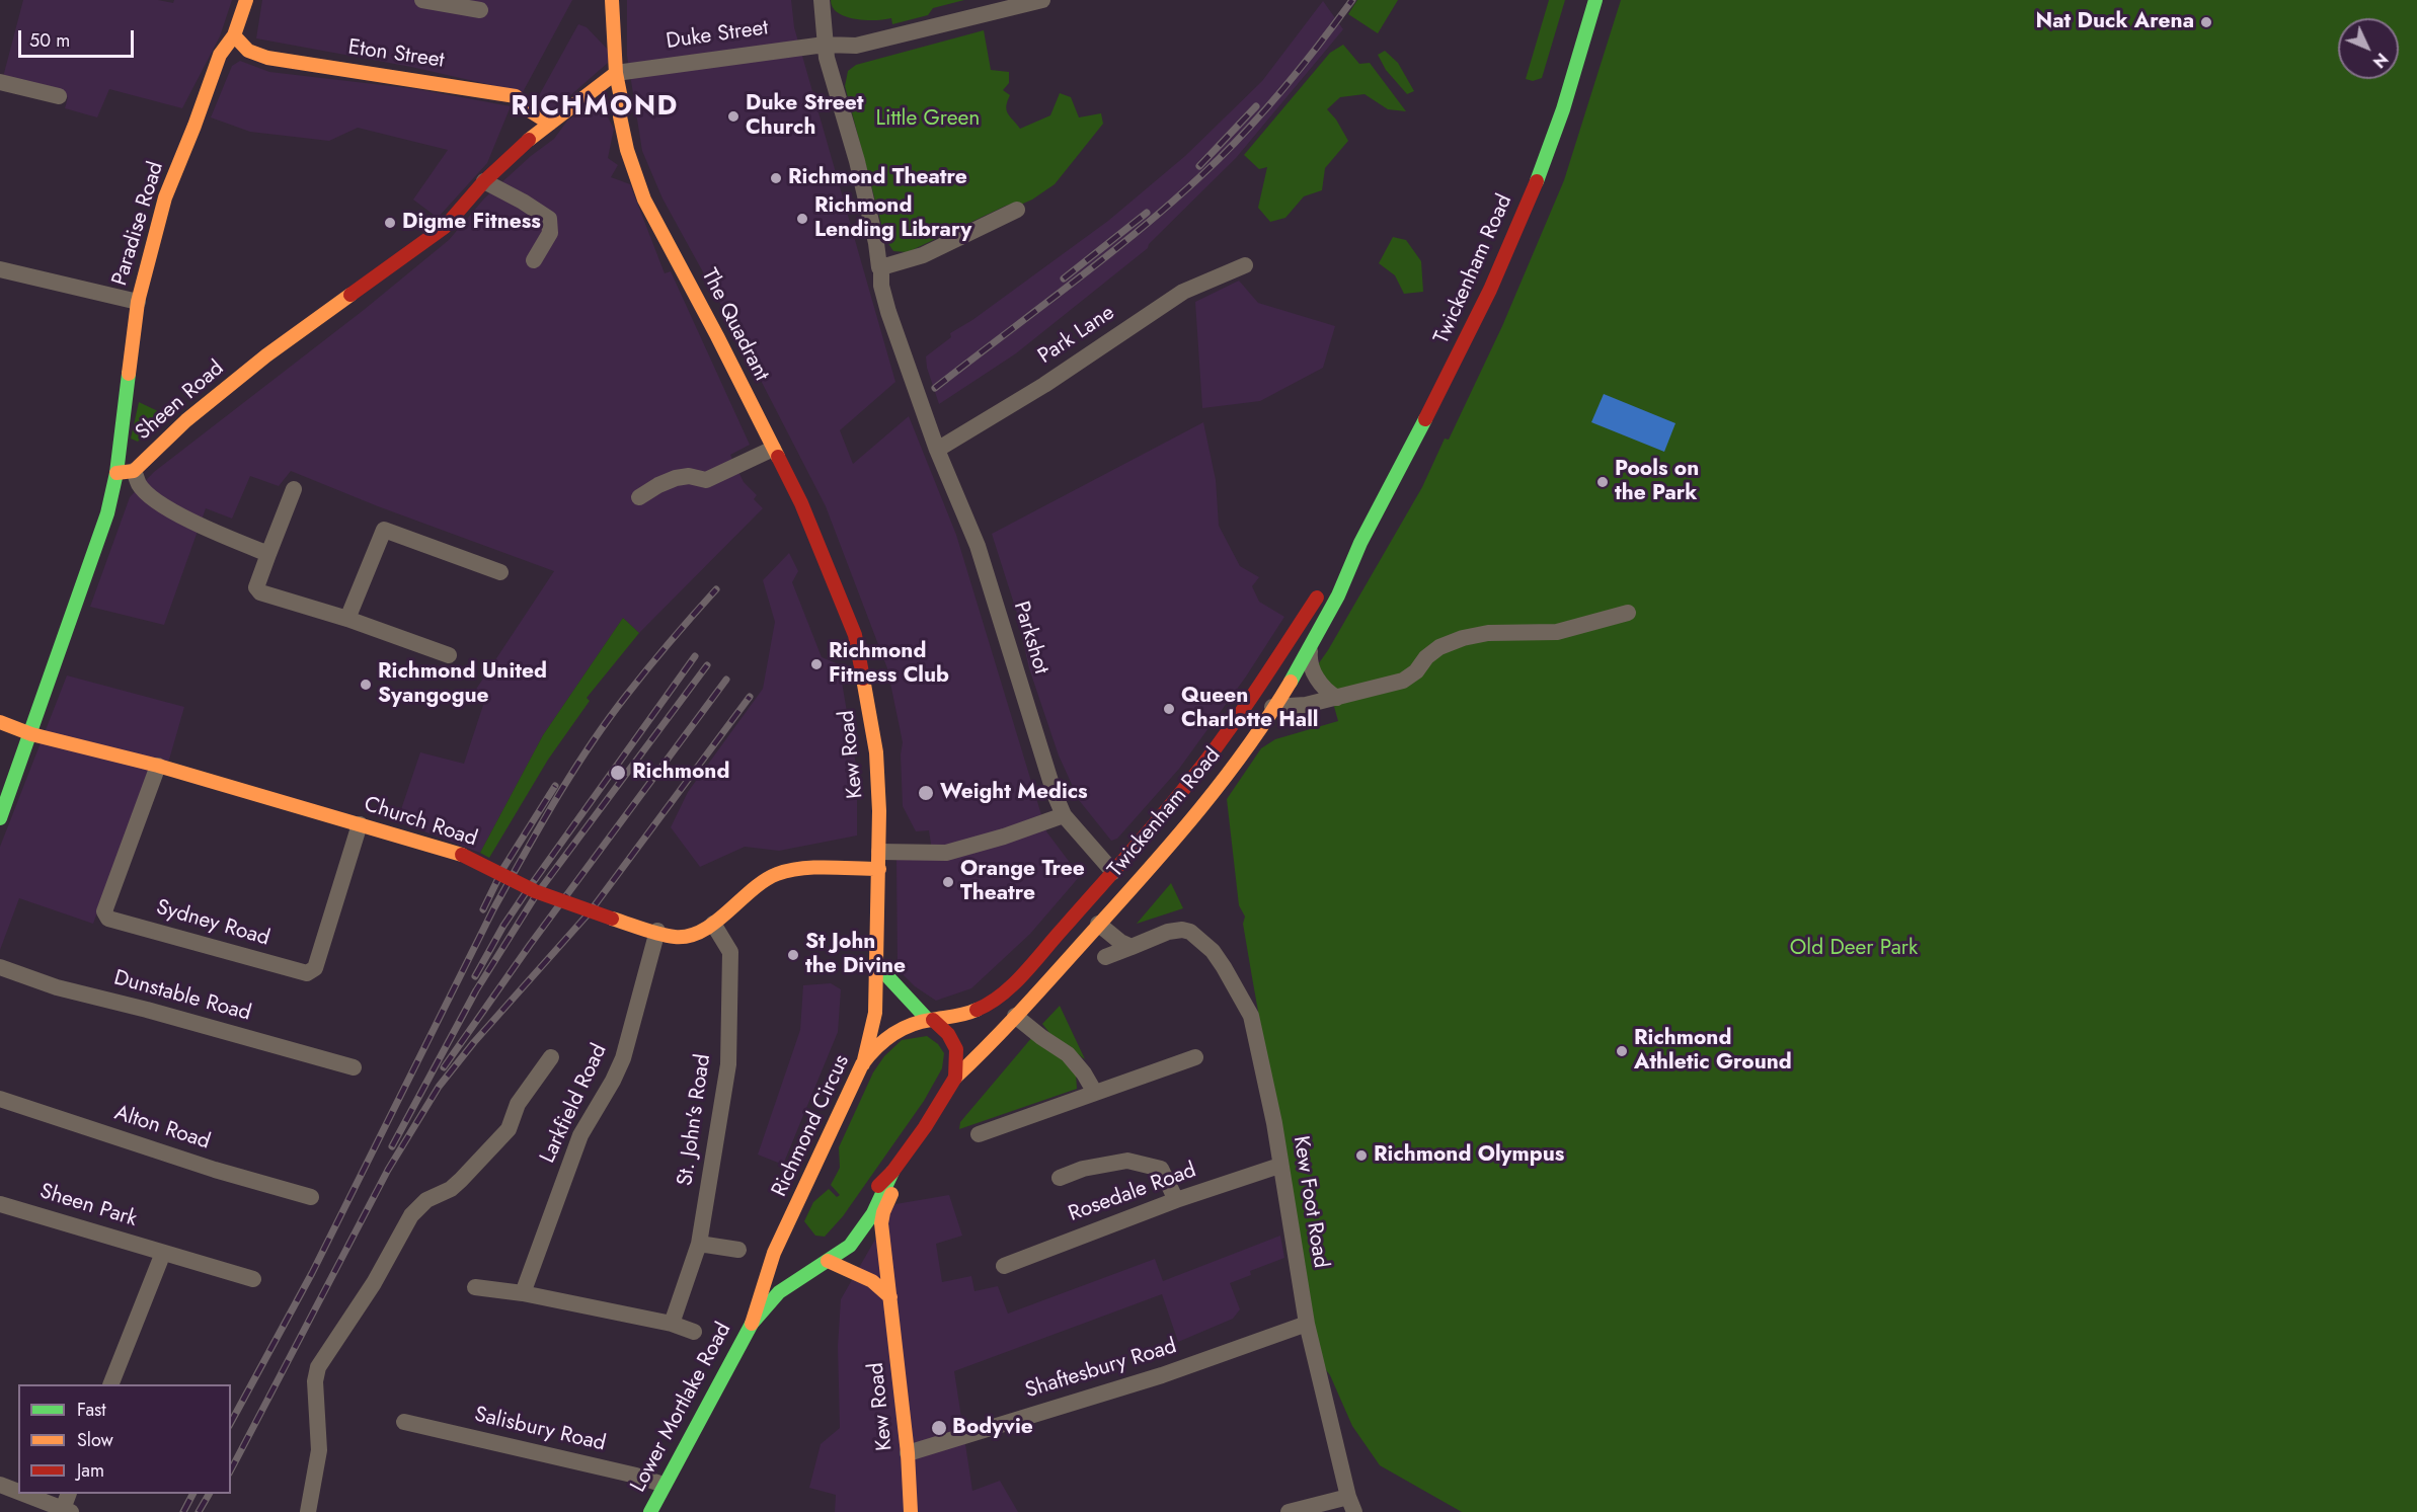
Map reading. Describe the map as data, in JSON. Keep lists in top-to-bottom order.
{
  "streets": {
    "main road": [
      "Eton Street",
      "Paradise Road",
      "Twickenham Road",
      "The Quadrant",
      "Sheen Road",
      "Kew Road",
      "Church Road",
      "Richmond Circus",
      "Lower Mortlake Road"
    ],
    "street": [
      "Duke Street",
      "Park Lane",
      "Parkshot",
      "Sydney Road",
      "Dunstable Road",
      "Larkfield Road",
      "St. John's Road",
      "Alton Road",
      "Rosedale Road",
      "Kew Foot Road",
      "Sheen Park",
      "Shaftesbury Road",
      "Salisbury Road"
    ]
  },
  "crossings": [
    ["Duke Street", "The Quadrant"],
    ["Duke Street", "Sheen Road"],
    ["Eton Street", "Paradise Road"],
    ["Eton Street", "Sheen Road"],
    ["Paradise Road", "Sheen Road"],
    ["Twickenham Road", "Parkshot"],
    ["Twickenham Road", "Richmond Circus"],
    ["The Quadrant", "Sheen Road"],
    ["The Quadrant", "Kew Road"],
    ["Park Lane", "Parkshot"],
    ["Kew Road", "Church Road"],
    ["Kew Road", "Richmond Circus"],
    ["Kew Road", "Shaftesbury Road"],
    ["Church Road", "Sydney Road"],
    ["Church Road", "Larkfield Road"],
    ["Church Road", "St. John's Road"],
    ["Richmond Circus", "Lower Mortlake Road"],
    ["Rosedale Road", "Kew Foot Road"],
    ["Kew Foot Road", "Shaftesbury Road"],
    ["Lower Mortlake Road", "Salisbury Road"]
  ],
  "districts": ["RICHMOND"],
  "parks": ["Little Green", "Old Deer Park"],
  "places": [
    "Nat Duck Arena",
    "Duke Street Church",
    "Richmond Theatre",
    "Richmond Lending Library",
    "Digme Fitness",
    "Pools on the Park",
    "Richmond Fitness Club",
    "Richmond United Syangogue",
    "Queen Charlotte Hall",
    "Richmond",
    "Weight Medics",
    "Orange Tree Theatre",
    "St John the Divine",
    "Richmond Athletic Ground",
    "Richmond Olympus",
    "Bodyvie"
  ],
  "legend": ["Fast", "Slow", "Jam"],
  "scale_bar": "50 m",
  "north": "bottom right"
}
